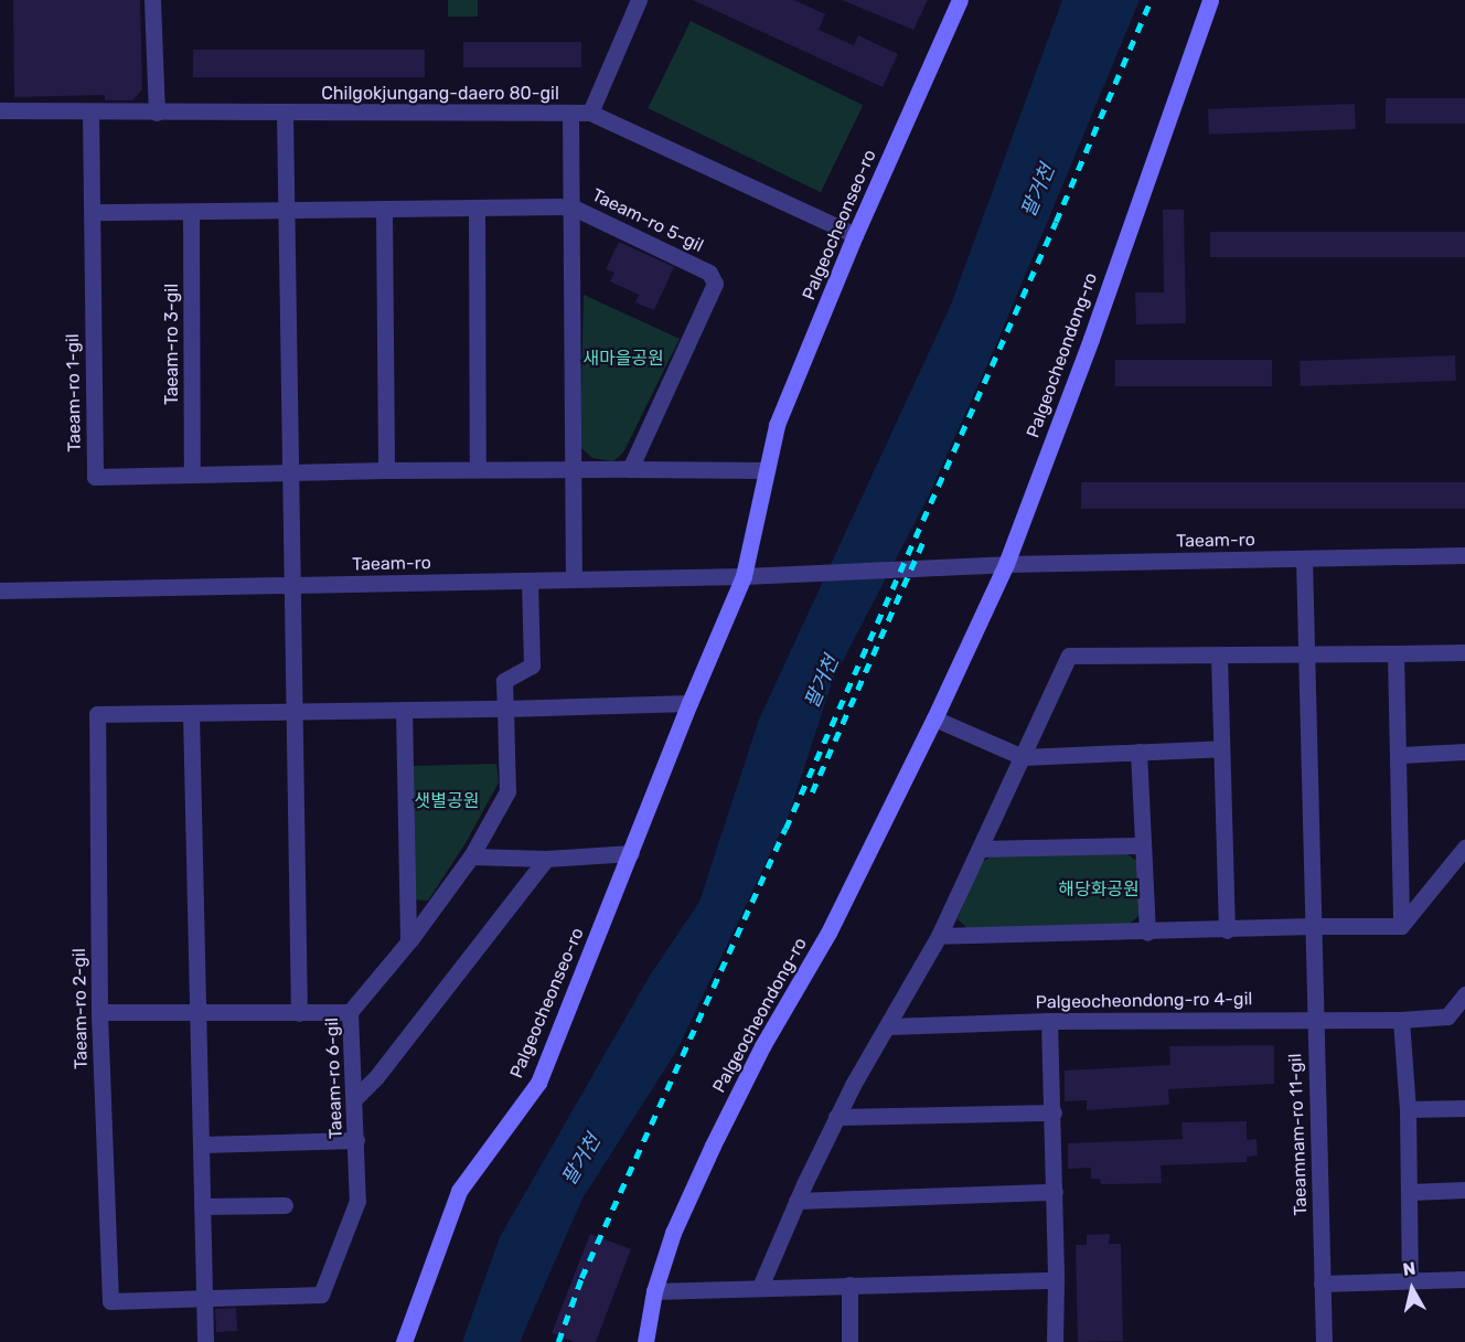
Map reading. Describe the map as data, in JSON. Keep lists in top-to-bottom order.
{
  "streets": {
    "main road": ["Palgeocheonseo-ro", "Palgeocheondong-ro"],
    "street": [
      "Chilgokjungang-daero 80-gil",
      "Taeam-ro 5-gil",
      "Taeam-ro 3-gil",
      "Taeam-ro 1-gil",
      "Taeam-ro",
      "Palgeocheondong-ro 4-gil",
      "Taeam-ro 2-gil",
      "Taeam-ro 6-gil",
      "Taeamnam-ro 11-gil"
    ]
  },
  "crossings": [
    ["Chilgokjungang-daero 80-gil", "Taeam-ro 5-gil"],
    ["Chilgokjungang-daero 80-gil", "Palgeocheonseo-ro"],
    ["Chilgokjungang-daero 80-gil", "Taeam-ro 1-gil"],
    ["Taeam-ro 5-gil", "Taeam-ro"],
    ["Palgeocheonseo-ro", "Taeam-ro"],
    ["Taeam-ro 3-gil", "Taeam-ro 1-gil"],
    ["Palgeocheondong-ro", "Taeam-ro"],
    ["Taeam-ro", "Taeam-ro 6-gil"],
    ["Taeam-ro", "Taeamnam-ro 11-gil"],
    ["Palgeocheondong-ro 4-gil", "Taeamnam-ro 11-gil"],
    ["Taeam-ro 2-gil", "Taeam-ro 6-gil"]
  ],
  "water": ["팔거천"],
  "parks": ["새마을공원", "샛별공원", "해당화공원"],
  "north": "top"
}
